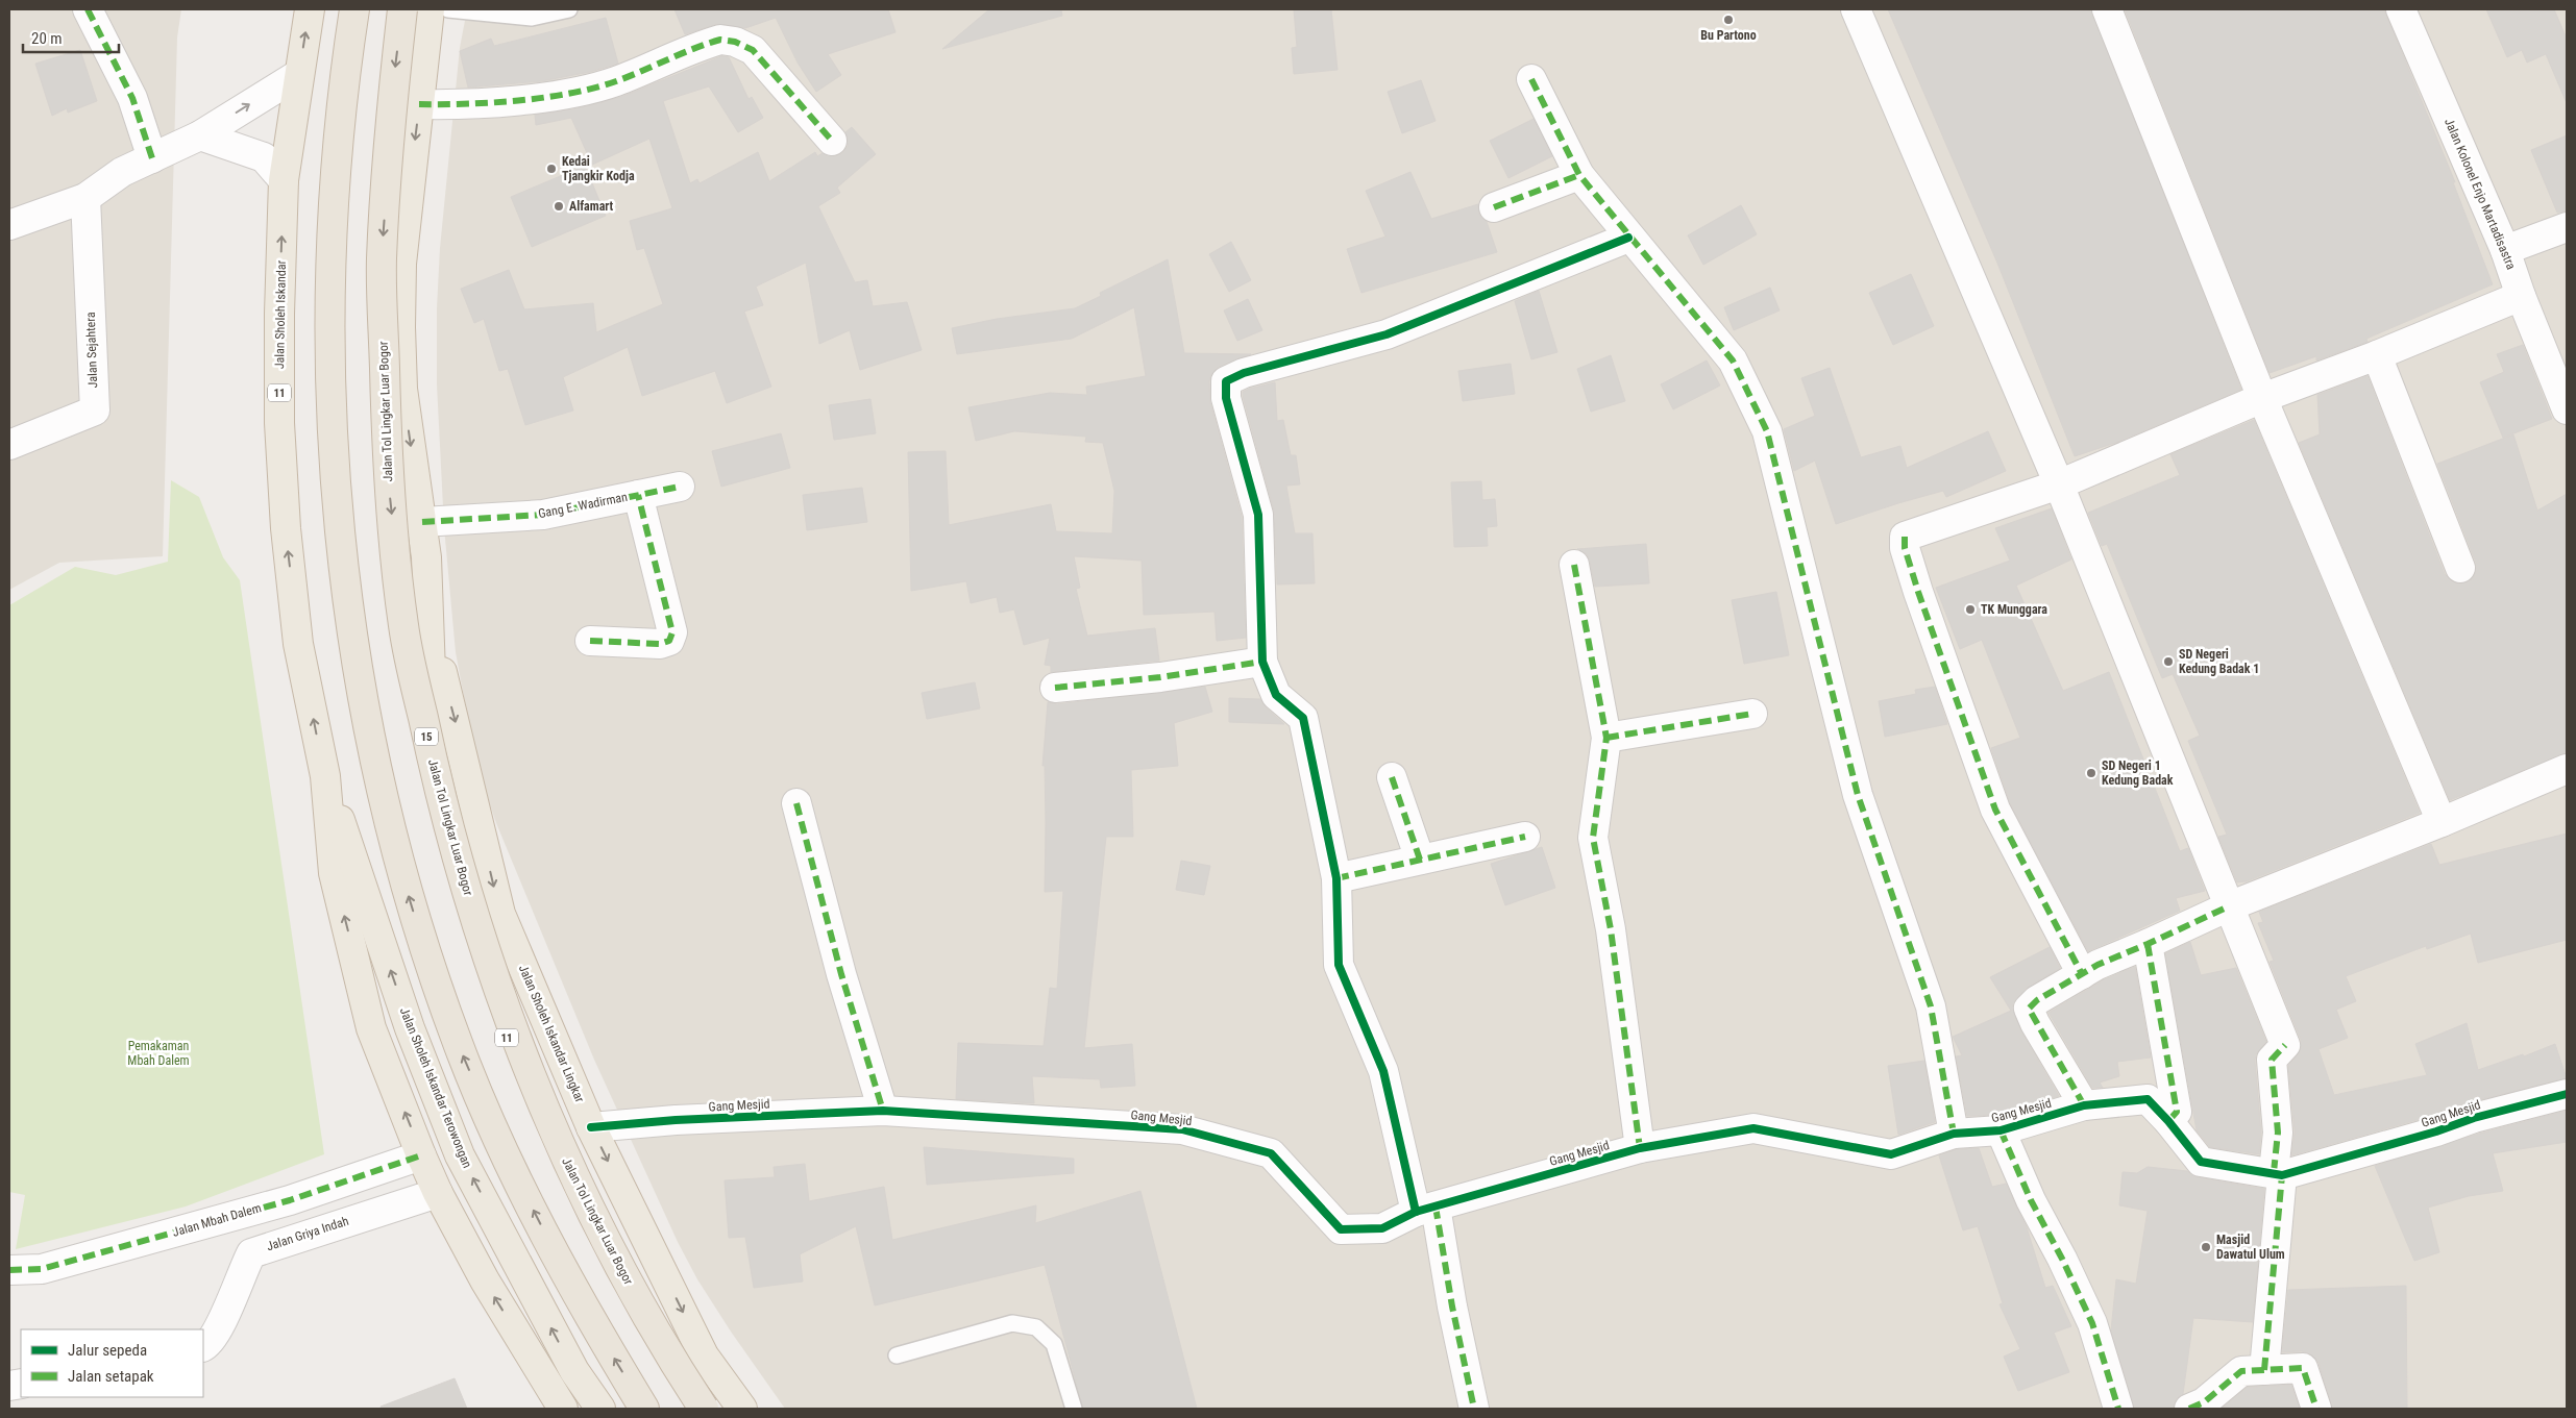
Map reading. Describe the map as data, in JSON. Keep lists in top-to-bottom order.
{
  "streets": {
    "highway": [
      "Jalan Sholeh Iskandar",
      "11",
      "Jalan Tol Lingkar Luar Bogor",
      "15",
      "Jalan Sholeh Iskandar Lingkar",
      "Jalan Sholeh Iskandar Terowongan"
    ],
    "street": [
      "Jalan Kolonel Enjo Martadisastra",
      "Jalan Sejahtera",
      "Gang E. Wadirman",
      "Gang Mesjid",
      "Jalan Mbah Dalem",
      "Jalan Griya Indah"
    ]
  },
  "crossings": [
    ["Jalan Sholeh Iskandar", "Jalan Sholeh Iskandar Terowongan"],
    ["11", "Gang E. Wadirman"],
    ["11", "Jalan Sholeh Iskandar Lingkar"],
    ["Jalan Sholeh Iskandar Lingkar", "Gang Mesjid"]
  ],
  "parks": ["Pemakaman Mbah Dalem"],
  "places": [
    "Bu Partono",
    "Kedai Tjangkir Kodja",
    "Alfamart",
    "TK Munggara",
    "SD Negeri Kedung Badak 1",
    "SD Negeri 1 Kedung Badak",
    "Masjid Dawatul Ulum"
  ],
  "legend": ["Jalur sepeda", "Jalan setapak"],
  "scale_bar": "20 m"
}
